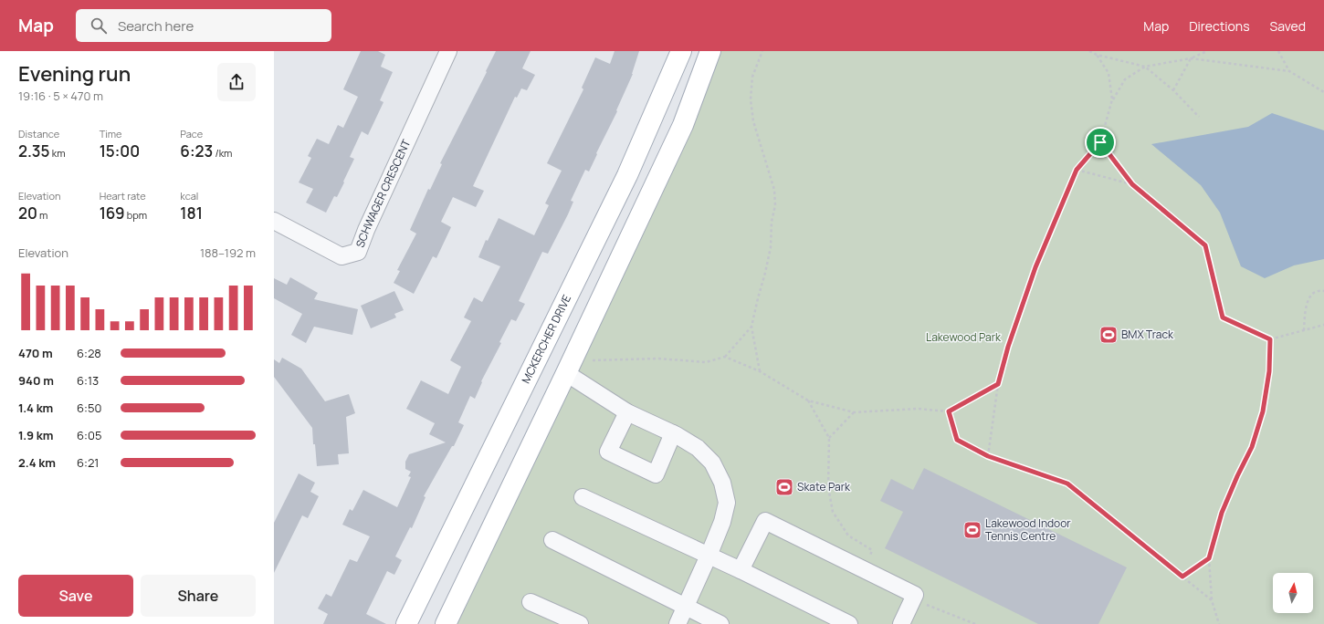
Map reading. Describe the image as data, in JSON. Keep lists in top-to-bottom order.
{
  "streets": {
    "main road": ["MCKERCHER DRIVE"],
    "street": ["SCHWAGER CRESCENT"]
  },
  "parks": ["Lakewood Park"],
  "places": {
    "sports": ["BMX Track", "Skate Park", "Lakewood Indoor Tennis Centre"]
  },
  "north": "top",
  "page": {
    "header": "Map",
    "search": "Search here",
    "nav": ["Map", "Directions", "Saved"],
    "heading": ["Evening run", "19:16 · 5 × 470 m"],
    "stats": [
      ["Distance", "2.35 km"],
      ["Time", "15:00"],
      ["Pace", "6:23 /km"],
      ["Elevation", "20 m"],
      ["Heart rate", "169 bpm"],
      ["kcal", "181"]
    ],
    "chart": ["Elevation", "188–192 m"],
    "list": [
      {
        "name": "470 m",
        "note": "6:28"
      },
      {
        "name": "940 m",
        "note": "6:13"
      },
      {
        "name": "1.4 km",
        "note": "6:50"
      },
      {
        "name": "1.9 km",
        "note": "6:05"
      },
      {
        "name": "2.4 km",
        "note": "6:21"
      }
    ],
    "buttons": ["Save", "Share"]
  }
}
